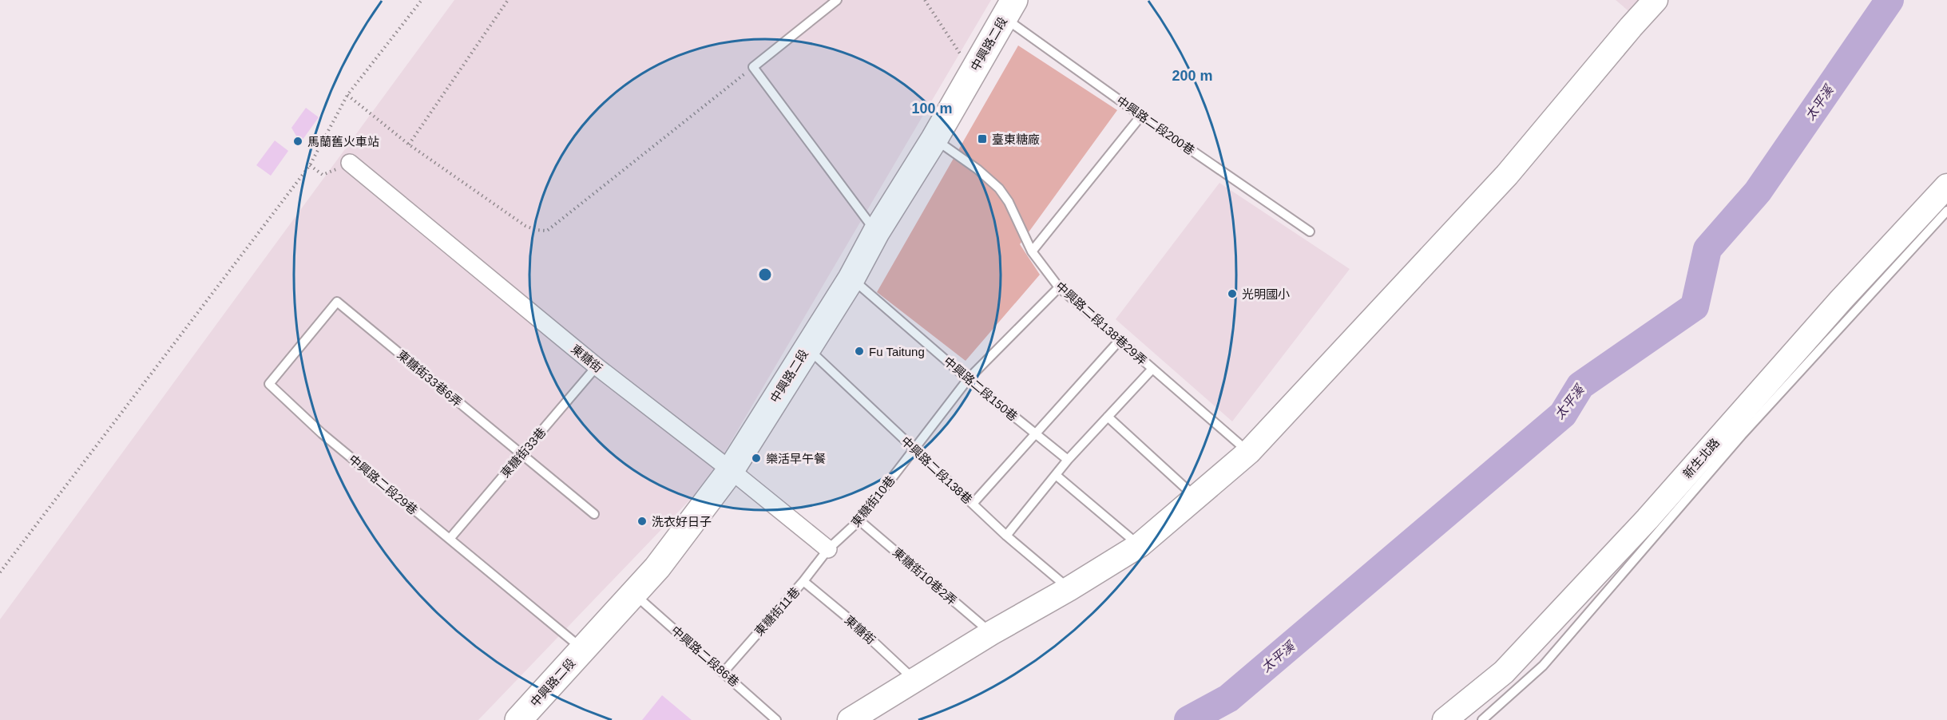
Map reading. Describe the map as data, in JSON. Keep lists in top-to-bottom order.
{
  "streets": {
    "main road": ["中興路二段"],
    "street": ["東糖街", "新生北路"],
    "lane": [
      "中興路二段200巷",
      "中興路二段138巷29弄",
      "東糖街33巷6弄",
      "中興路二段150巷",
      "東糖街33巷",
      "中興路二段138巷",
      "中興路二段29巷",
      "東糖街10巷",
      "東糖街10巷2弄",
      "東糖街11巷",
      "中興路二段86巷"
    ]
  },
  "crossings": [
    ["中興路二段", "中興路二段200巷"],
    ["中興路二段", "中興路二段138巷29弄"],
    ["中興路二段", "東糖街"],
    ["中興路二段", "中興路二段150巷"],
    ["中興路二段", "中興路二段138巷"],
    ["中興路二段", "中興路二段29巷"],
    ["中興路二段", "中興路二段86巷"],
    ["中興路二段138巷29弄", "東糖街10巷"],
    ["東糖街", "東糖街33巷"],
    ["東糖街", "東糖街10巷"],
    ["東糖街", "東糖街11巷"],
    ["東糖街33巷6弄", "東糖街33巷"],
    ["東糖街33巷6弄", "中興路二段29巷"],
    ["中興路二段150巷", "東糖街10巷"],
    ["東糖街33巷", "中興路二段29巷"],
    ["中興路二段138巷", "東糖街10巷"],
    ["東糖街10巷", "東糖街10巷2弄"],
    ["東糖街10巷", "東糖街11巷"],
    ["東糖街11巷", "中興路二段86巷"]
  ],
  "water": ["太平溪"],
  "places": {
    "transit": ["臺東糖廠"],
    "other": [
      "馬蘭舊火車站",
      "光明國小",
      "Fu Taitung",
      "樂活早午餐",
      "洗衣好日子"
    ]
  },
  "rings": ["200 m", "100 m"]
}
